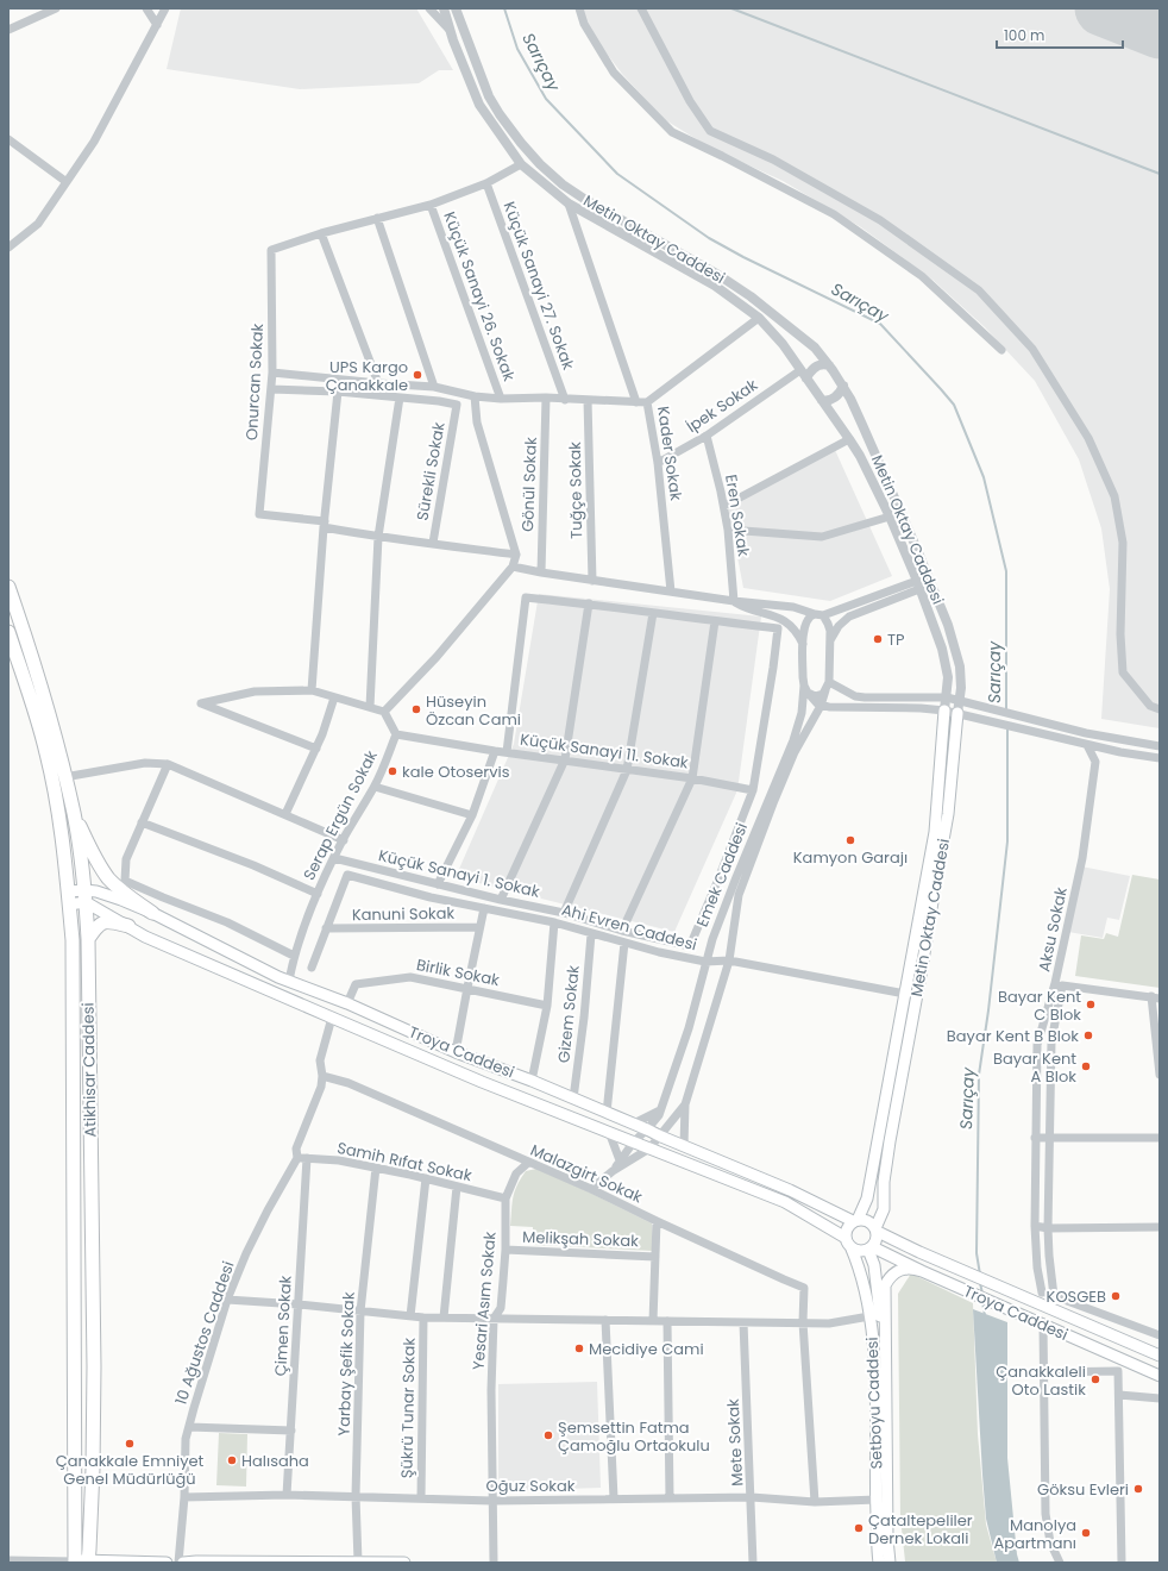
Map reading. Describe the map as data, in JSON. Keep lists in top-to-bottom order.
{
  "streets": {
    "highway": ["Atikhisar Caddesi"],
    "main road": ["Metin Oktay Caddesi", "Troya Caddesi", "Setboyu Caddesi"],
    "street": [
      "Küçük Sanayi 27. Sokak",
      "Küçük Sanayi 26. Sokak",
      "Onurcan Sokak",
      "İpek Sokak",
      "Kader Sokak",
      "Sürekli Sokak",
      "Gönül Sokak",
      "Tuğçe Sokak",
      "Eren Sokak",
      "Küçük Sanayi 11. Sokak",
      "Serap Ergün Sokak",
      "Küçük Sanayi 1. Sokak",
      "Emek Caddesi",
      "Kanuni Sokak",
      "Ahi Evren Caddesi",
      "Aksu Sokak",
      "Birlik Sokak",
      "Gizem Sokak",
      "Samih Rıfat Sokak",
      "Malazgirt Sokak",
      "Melikşah Sokak",
      "Yesari Asım Sokak",
      "Çimen Sokak",
      "10 Ağustos Caddesi",
      "Yarbay Şefik Sokak",
      "Şükrü Tunar Sokak",
      "Mete Sokak",
      "Oğuz Sokak"
    ]
  },
  "crossings": [
    ["Metin Oktay Caddesi", "İpek Sokak"],
    ["Metin Oktay Caddesi", "Kader Sokak"],
    ["Metin Oktay Caddesi", "Ahi Evren Caddesi"],
    ["Metin Oktay Caddesi", "Troya Caddesi"],
    ["Metin Oktay Caddesi", "Setboyu Caddesi"],
    ["İpek Sokak", "Kader Sokak"],
    ["İpek Sokak", "Eren Sokak"],
    ["Küçük Sanayi 11. Sokak", "Serap Ergün Sokak"],
    ["Küçük Sanayi 11. Sokak", "Küçük Sanayi 1. Sokak"],
    ["Serap Ergün Sokak", "Küçük Sanayi 1. Sokak"],
    ["Serap Ergün Sokak", "Troya Caddesi"],
    ["Emek Caddesi", "Ahi Evren Caddesi"],
    ["Emek Caddesi", "Troya Caddesi"],
    ["Kanuni Sokak", "Ahi Evren Caddesi"],
    ["Ahi Evren Caddesi", "Gizem Sokak"],
    ["Birlik Sokak", "Troya Caddesi"],
    ["Gizem Sokak", "Troya Caddesi"],
    ["Troya Caddesi", "Atikhisar Caddesi"],
    ["Troya Caddesi", "10 Ağustos Caddesi"],
    ["Troya Caddesi", "Setboyu Caddesi"],
    ["Samih Rıfat Sokak", "Yesari Asım Sokak"],
    ["Samih Rıfat Sokak", "Çimen Sokak"],
    ["Samih Rıfat Sokak", "10 Ağustos Caddesi"],
    ["Samih Rıfat Sokak", "Yarbay Şefik Sokak"],
    ["Malazgirt Sokak", "Yesari Asım Sokak"],
    ["Malazgirt Sokak", "10 Ağustos Caddesi"],
    ["Melikşah Sokak", "Yesari Asım Sokak"],
    ["Yesari Asım Sokak", "Oğuz Sokak"],
    ["Çimen Sokak", "Oğuz Sokak"],
    ["10 Ağustos Caddesi", "Oğuz Sokak"],
    ["Yarbay Şefik Sokak", "Oğuz Sokak"],
    ["Setboyu Caddesi", "Oğuz Sokak"],
    ["Şükrü Tunar Sokak", "Oğuz Sokak"],
    ["Mete Sokak", "Oğuz Sokak"]
  ],
  "water": ["Sarıçay"],
  "places": [
    "UPS Kargo Çanakkale",
    "TP",
    "Hüseyin Özcan Cami",
    "kale Otoservis",
    "Kamyon Garajı",
    "Bayar Kent C Blok",
    "Bayar Kent B Blok",
    "Bayar Kent A Blok",
    "KOSGEB",
    "Mecidiye Cami",
    "Çanakkaleli Oto Lastik",
    "Şemsettin Fatma Çamoğlu Ortaokulu",
    "Çanakkale Emniyet Genel Müdürlüğü",
    "Halısaha",
    "Göksu Evleri",
    "Çataltepeliler Dernek Lokali",
    "Manolya Apartmanı"
  ],
  "scale_bar": "100 m"
}
